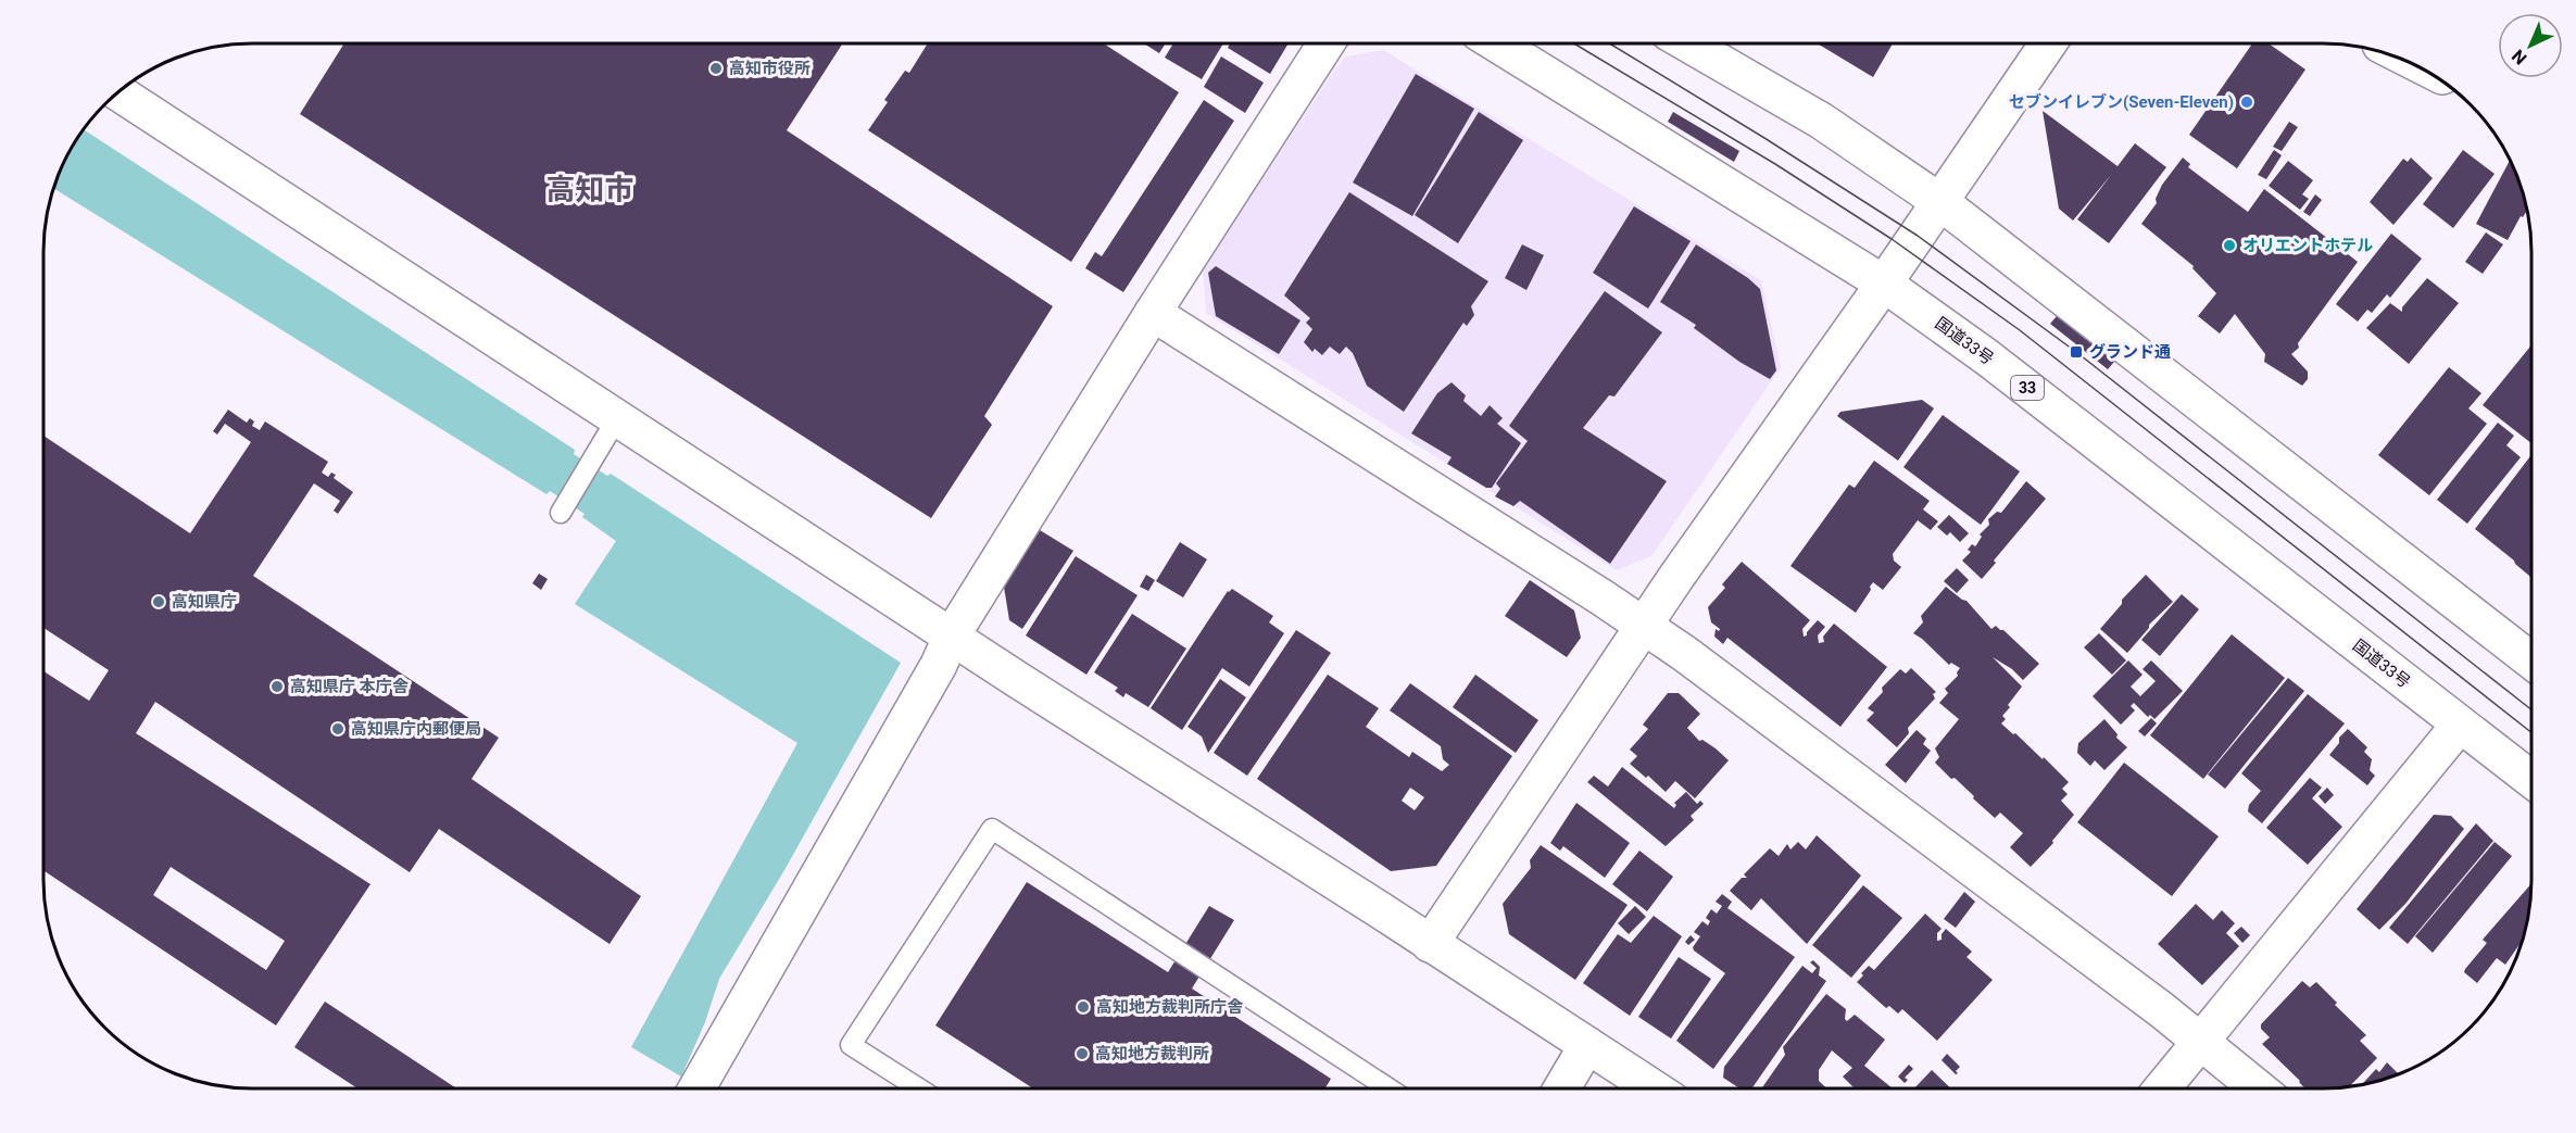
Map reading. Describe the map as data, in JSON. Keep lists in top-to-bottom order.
{
  "streets": {
    "main road": ["国道33号", "33"]
  },
  "districts": ["高知市"],
  "places": {
    "other": [
      "高知市役所",
      "セブンイレブン(Seven-Eleven)",
      "オリエントホテル",
      "高知県庁",
      "高知県庁 本庁舎",
      "高知県庁内郵便局",
      "高知地方裁判所庁舎",
      "高知地方裁判所"
    ],
    "transit": ["グランド通"]
  },
  "north": "bottom left"
}
